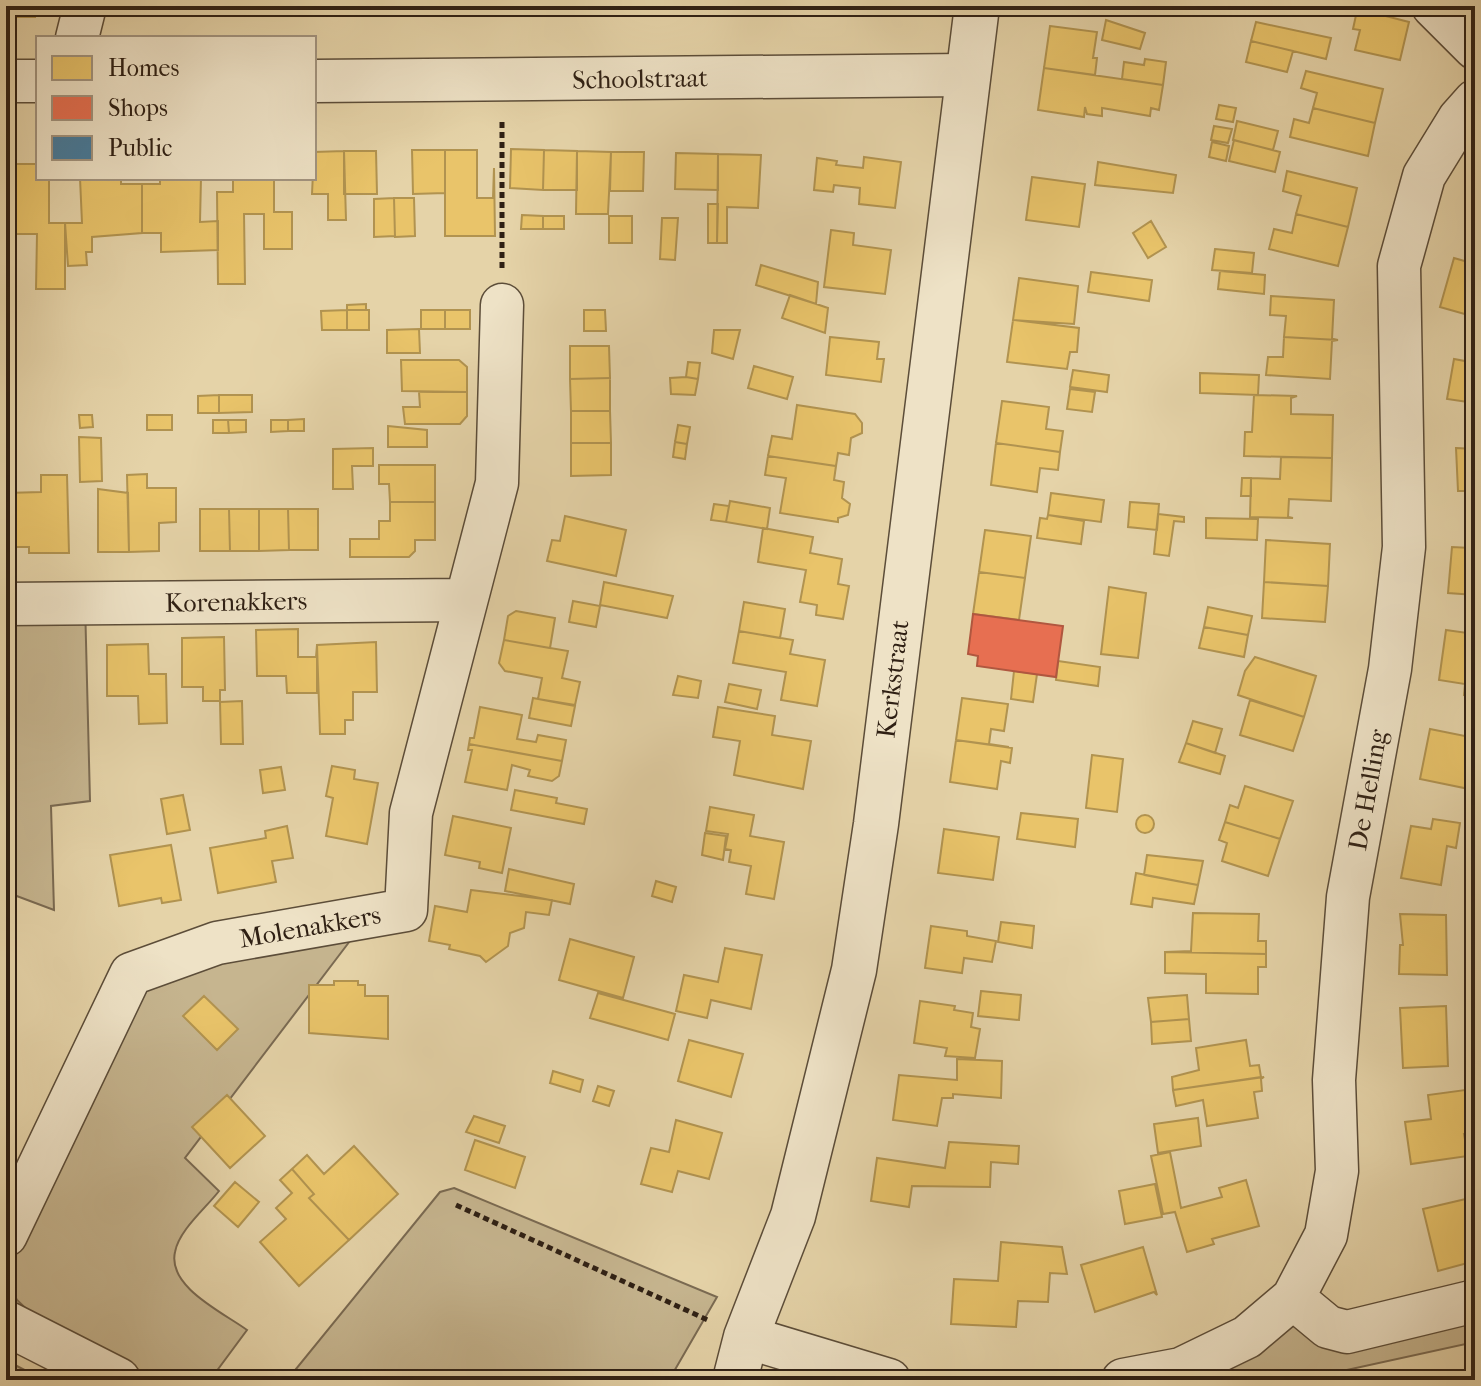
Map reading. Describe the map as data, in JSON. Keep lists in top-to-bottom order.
{
  "streets": {
    "street": [
      "Schoolstraat",
      "Korenakkers",
      "Kerkstraat",
      "De Helling",
      "Molenakkers"
    ]
  },
  "crossings": [
    ["Schoolstraat", "Kerkstraat"],
    ["Korenakkers", "Molenakkers"]
  ],
  "legend": ["Homes", "Shops", "Public"]
}
